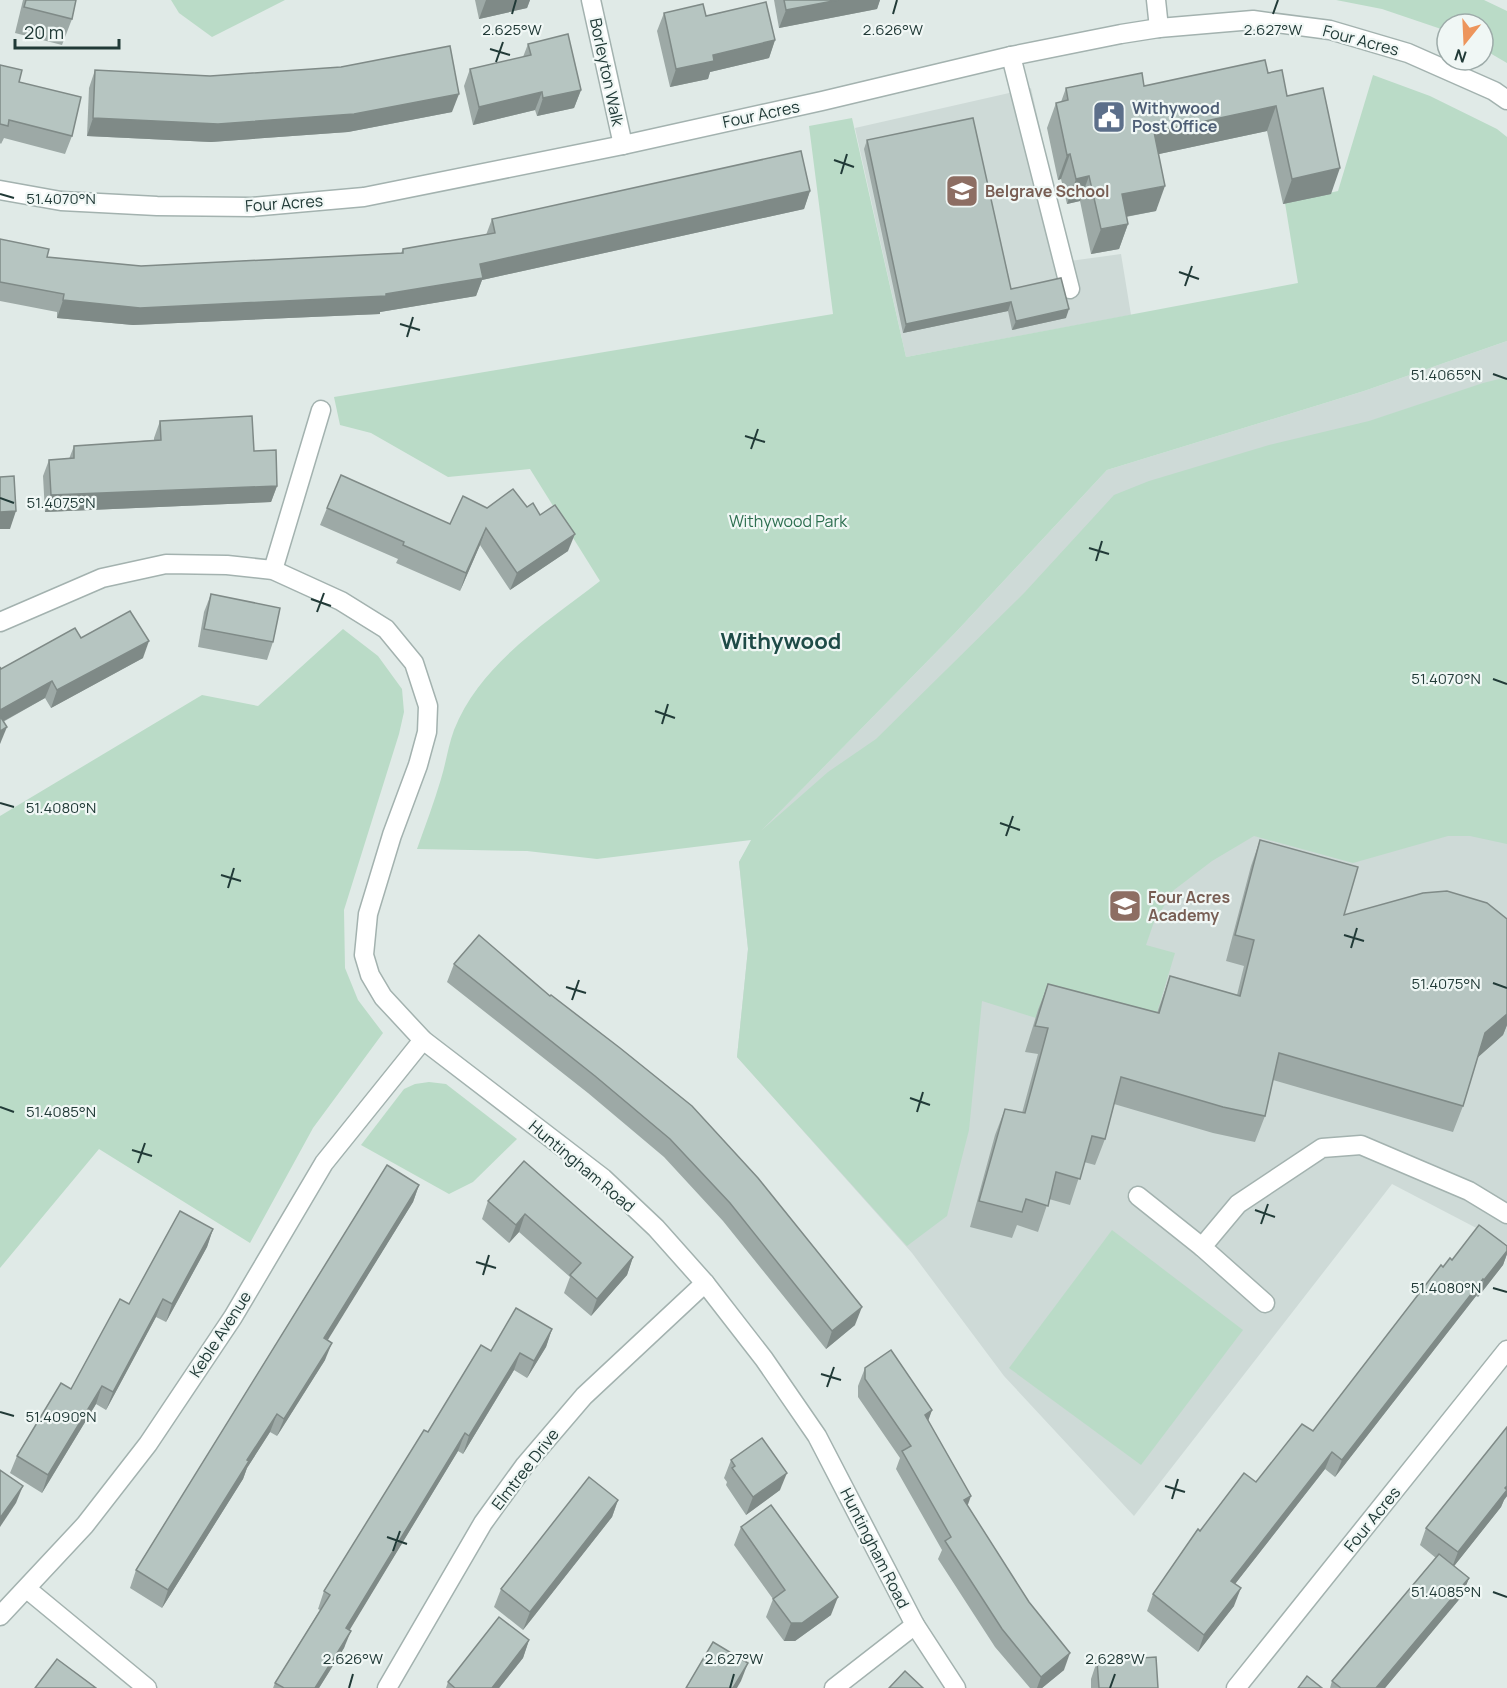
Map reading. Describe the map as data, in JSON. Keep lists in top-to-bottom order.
{
  "streets": {
    "street": [
      "Four Acres",
      "Borleyton Walk",
      "Huntingham Road",
      "Keble Avenue",
      "Elmtree Drive"
    ]
  },
  "crossings": [
    ["Four Acres", "Borleyton Walk"],
    ["Huntingham Road", "Keble Avenue"],
    ["Huntingham Road", "Elmtree Drive"]
  ],
  "districts": ["Withywood"],
  "parks": ["Withywood Park"],
  "places": {
    "public building": ["Withywood Post Office"],
    "school or university": ["Belgrave School", "Four Acres Academy"]
  },
  "scale_bar": "20 m",
  "north": "bottom",
  "coordinates": [
    "2.625°W",
    "2.626°W",
    "2.627°W",
    "51.4070°N",
    "51.4065°N",
    "51.4075°N",
    "51.4080°N",
    "51.4085°N",
    "51.4090°N",
    "2.628°W"
  ]
}
